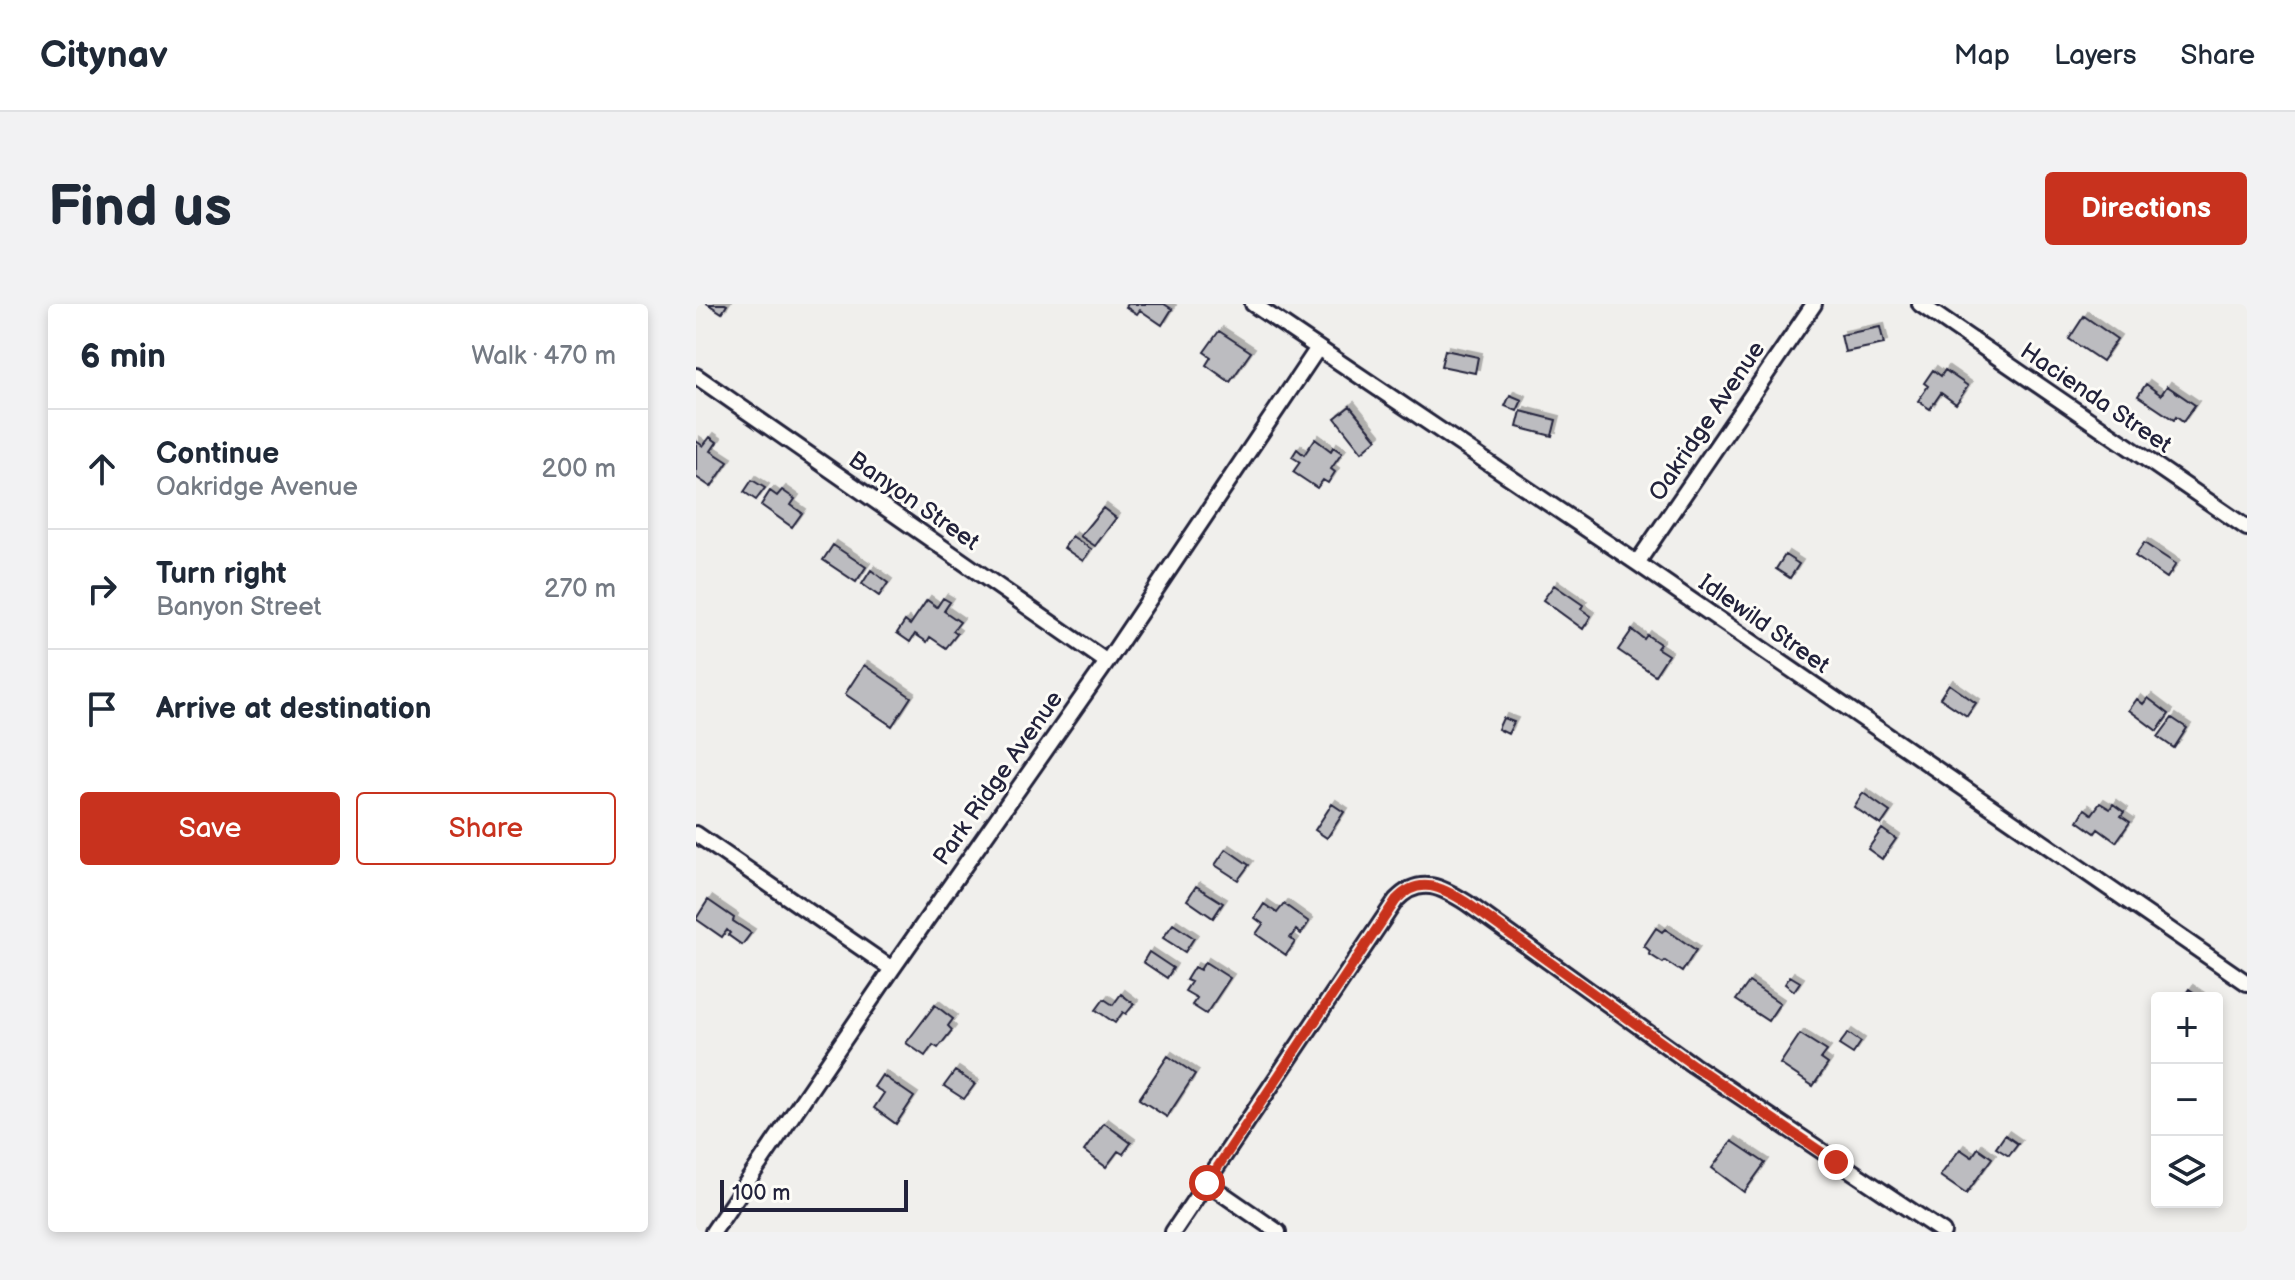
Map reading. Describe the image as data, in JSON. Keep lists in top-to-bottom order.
{
  "streets": {
    "street": [
      "Hacienda Street",
      "Oakridge Avenue",
      "Banyon Street",
      "Idlewild Street",
      "Park Ridge Avenue"
    ]
  },
  "crossings": [
    ["Oakridge Avenue", "Idlewild Street"],
    ["Banyon Street", "Park Ridge Avenue"],
    ["Idlewild Street", "Park Ridge Avenue"]
  ],
  "scale_bar": "100 m",
  "page": {
    "header": "Citynav",
    "nav": ["Map", "Layers", "Share"],
    "buttons": [
      "Directions",
      ["Save", "Share"]
    ],
    "title": "Find us",
    "heading": ["6 min", "Walk · 470 m"],
    "list": [
      ["Continue", "Oakridge Avenue", "200 m"],
      ["Turn right", "Banyon Street", "270 m"],
      "Arrive at destination"
    ],
    "map_buttons": ["+", "−"],
    "scale": "100 m"
  }
}
